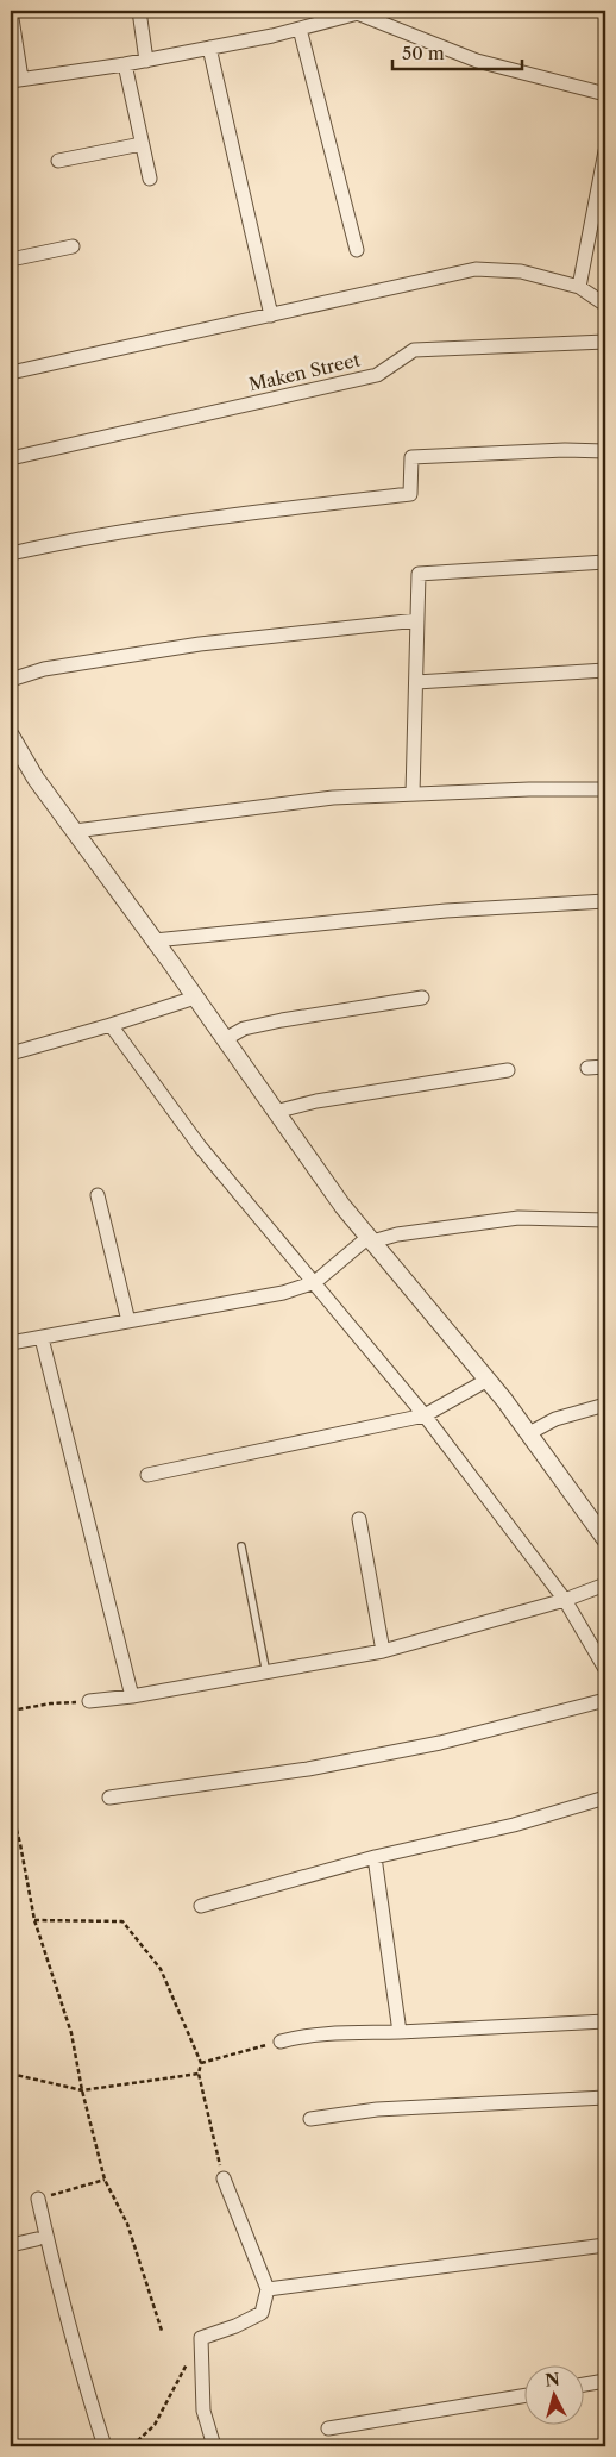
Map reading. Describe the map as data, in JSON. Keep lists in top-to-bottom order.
{
  "streets": {
    "street": ["Maken Street"]
  },
  "scale_bar": "50 m",
  "north": "top"
}
